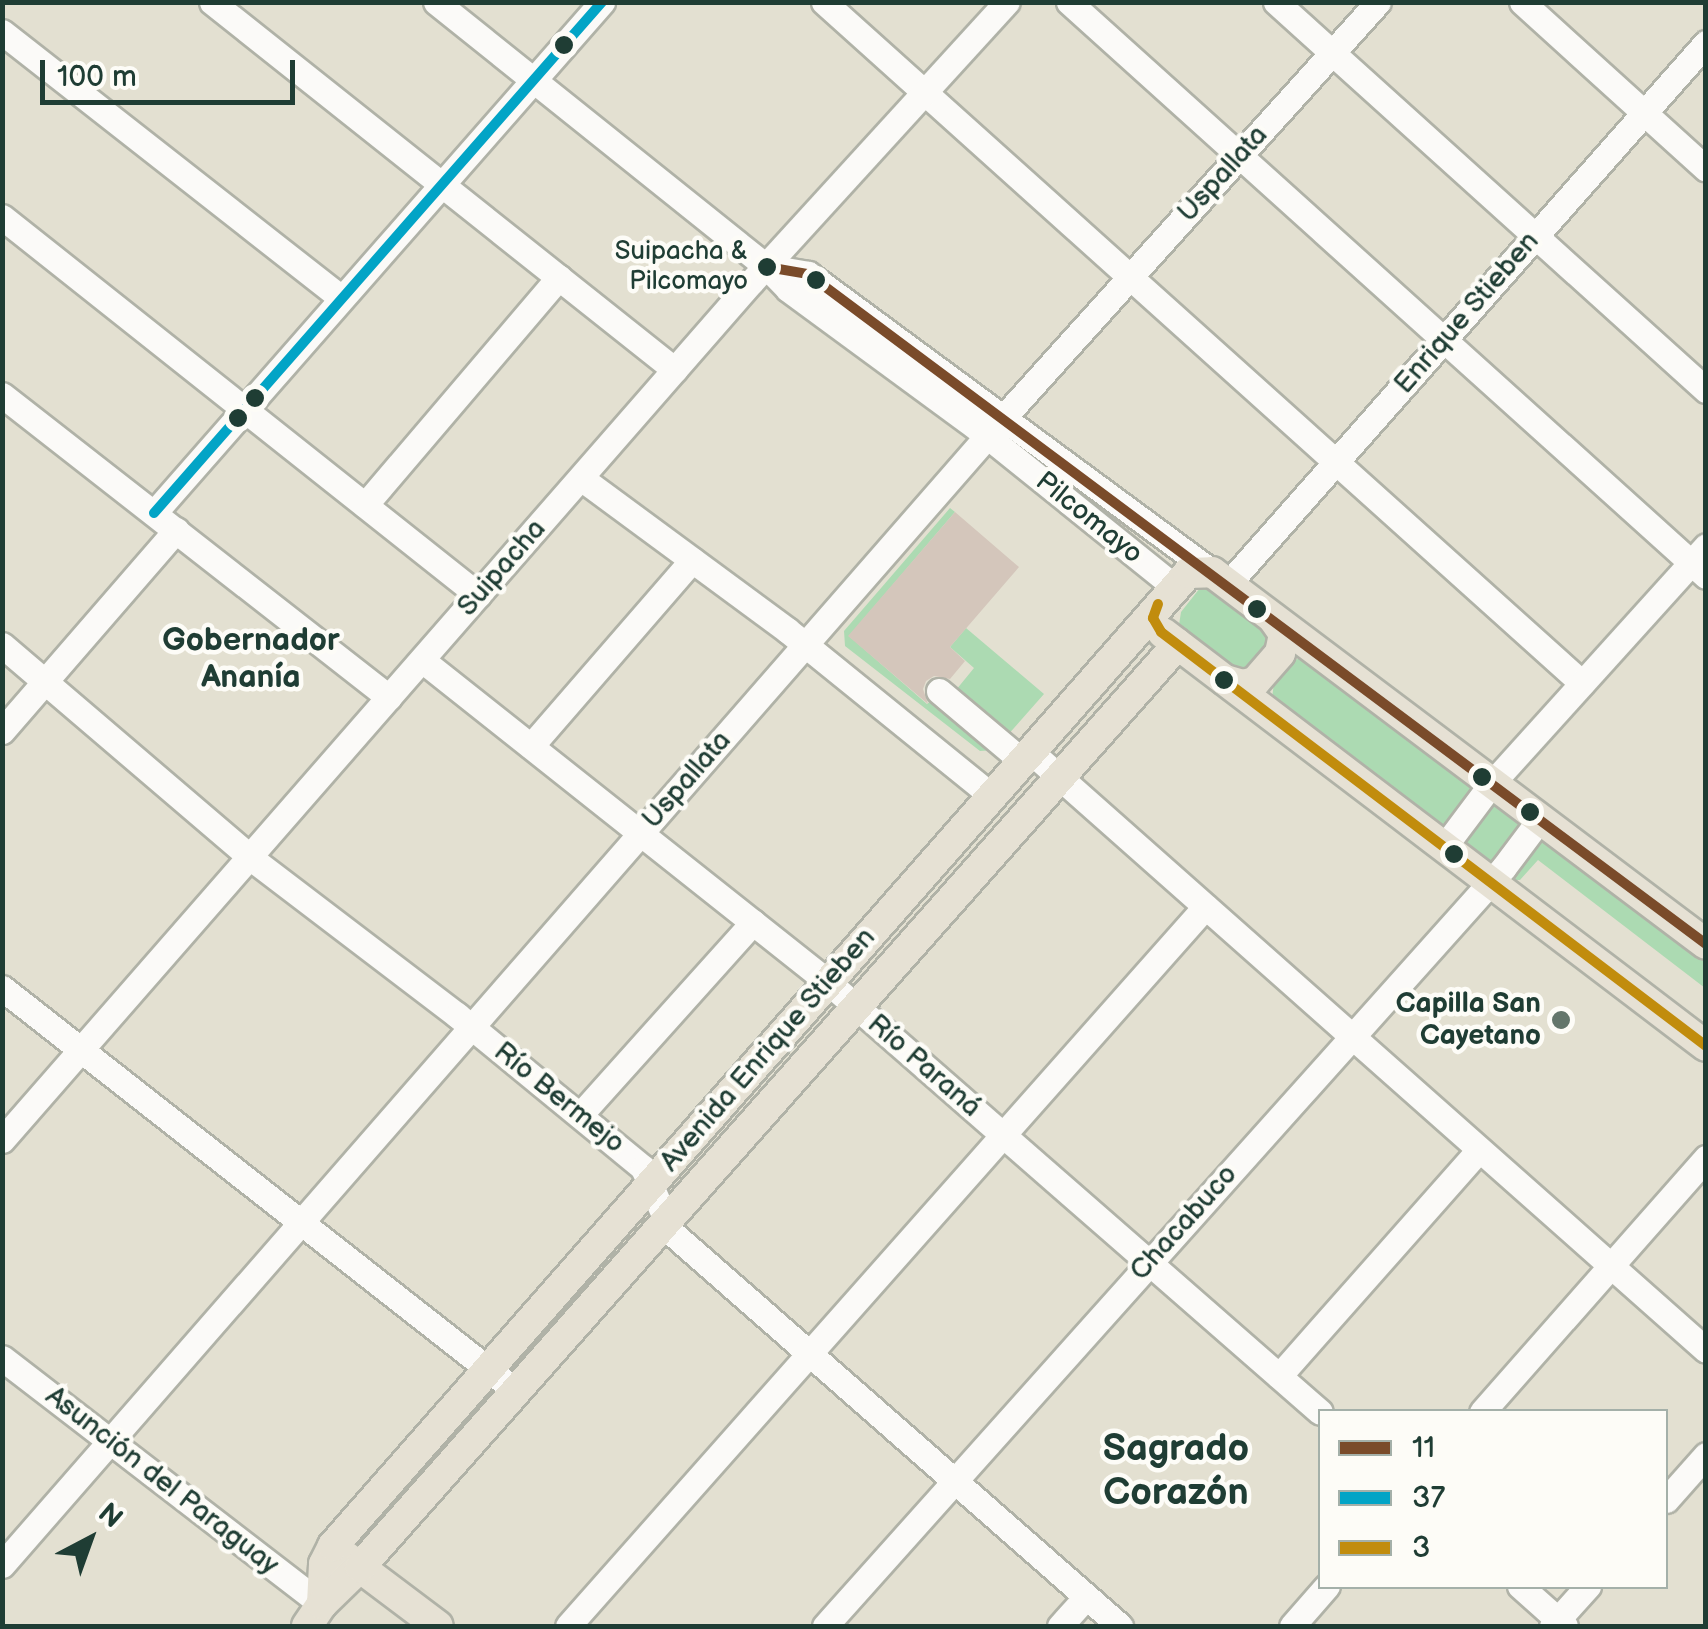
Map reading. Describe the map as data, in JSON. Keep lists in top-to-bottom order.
{
  "streets": {
    "main road": ["Avenida Enrique Stieben"],
    "street": [
      "Uspallata",
      "Enrique Stieben",
      "Pilcomayo",
      "Suipacha",
      "Río Paraná",
      "Río Bermejo",
      "Chacabuco",
      "Asunción del Paraguay"
    ]
  },
  "crossings": [
    ["Uspallata", "Pilcomayo"],
    ["Uspallata", "Río Paraná"],
    ["Uspallata", "Río Bermejo"],
    ["Uspallata", "Asunción del Paraguay"],
    ["Enrique Stieben", "Pilcomayo"],
    ["Enrique Stieben", "Avenida Enrique Stieben"],
    ["Pilcomayo", "Suipacha"],
    ["Pilcomayo", "Avenida Enrique Stieben"],
    ["Suipacha", "Río Paraná"],
    ["Suipacha", "Río Bermejo"],
    ["Avenida Enrique Stieben", "Río Paraná"],
    ["Avenida Enrique Stieben", "Río Bermejo"],
    ["Avenida Enrique Stieben", "Asunción del Paraguay"],
    ["Río Paraná", "Chacabuco"]
  ],
  "districts": ["Gobernador Ananía", "Sagrado Corazón"],
  "places": ["Suipacha & Pilcomayo", "Capilla San Cayetano"],
  "lines": ["transit line 37", "transit line 11", "transit line 3"],
  "legend": ["11", "37", "3"],
  "scale_bar": "100 m",
  "north": "top right"
}
